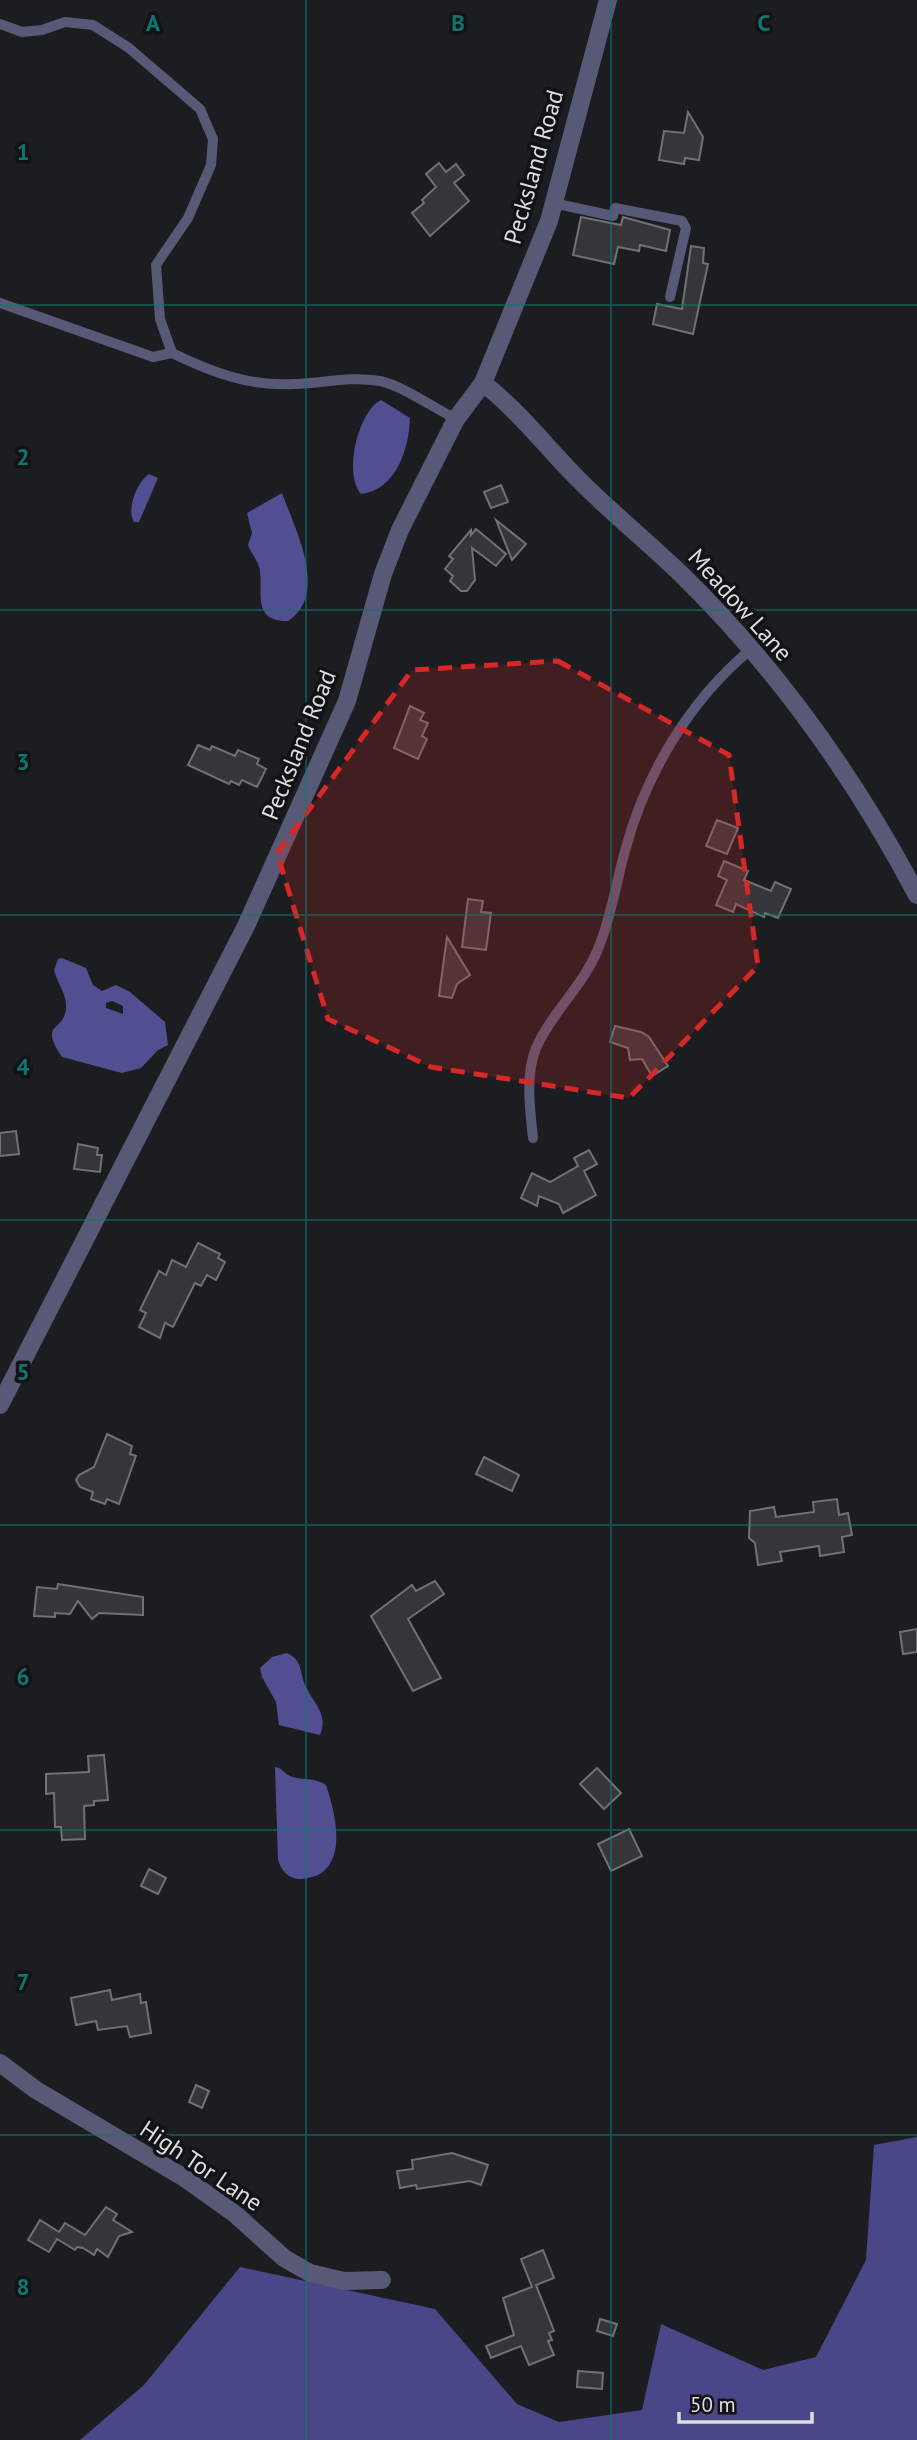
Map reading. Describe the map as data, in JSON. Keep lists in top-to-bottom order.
{
  "streets": {
    "street": ["Pecksland Road", "Meadow Lane", "High Tor Lane"]
  },
  "crossings": [
    ["Pecksland Road", "Meadow Lane"]
  ],
  "scale_bar": "50 m",
  "grid": {
    "columns": ["A", "B", "C"],
    "rows": [
      "1",
      "2",
      "3",
      "4",
      "5",
      "6",
      "7",
      "8"
    ]
  }
}
